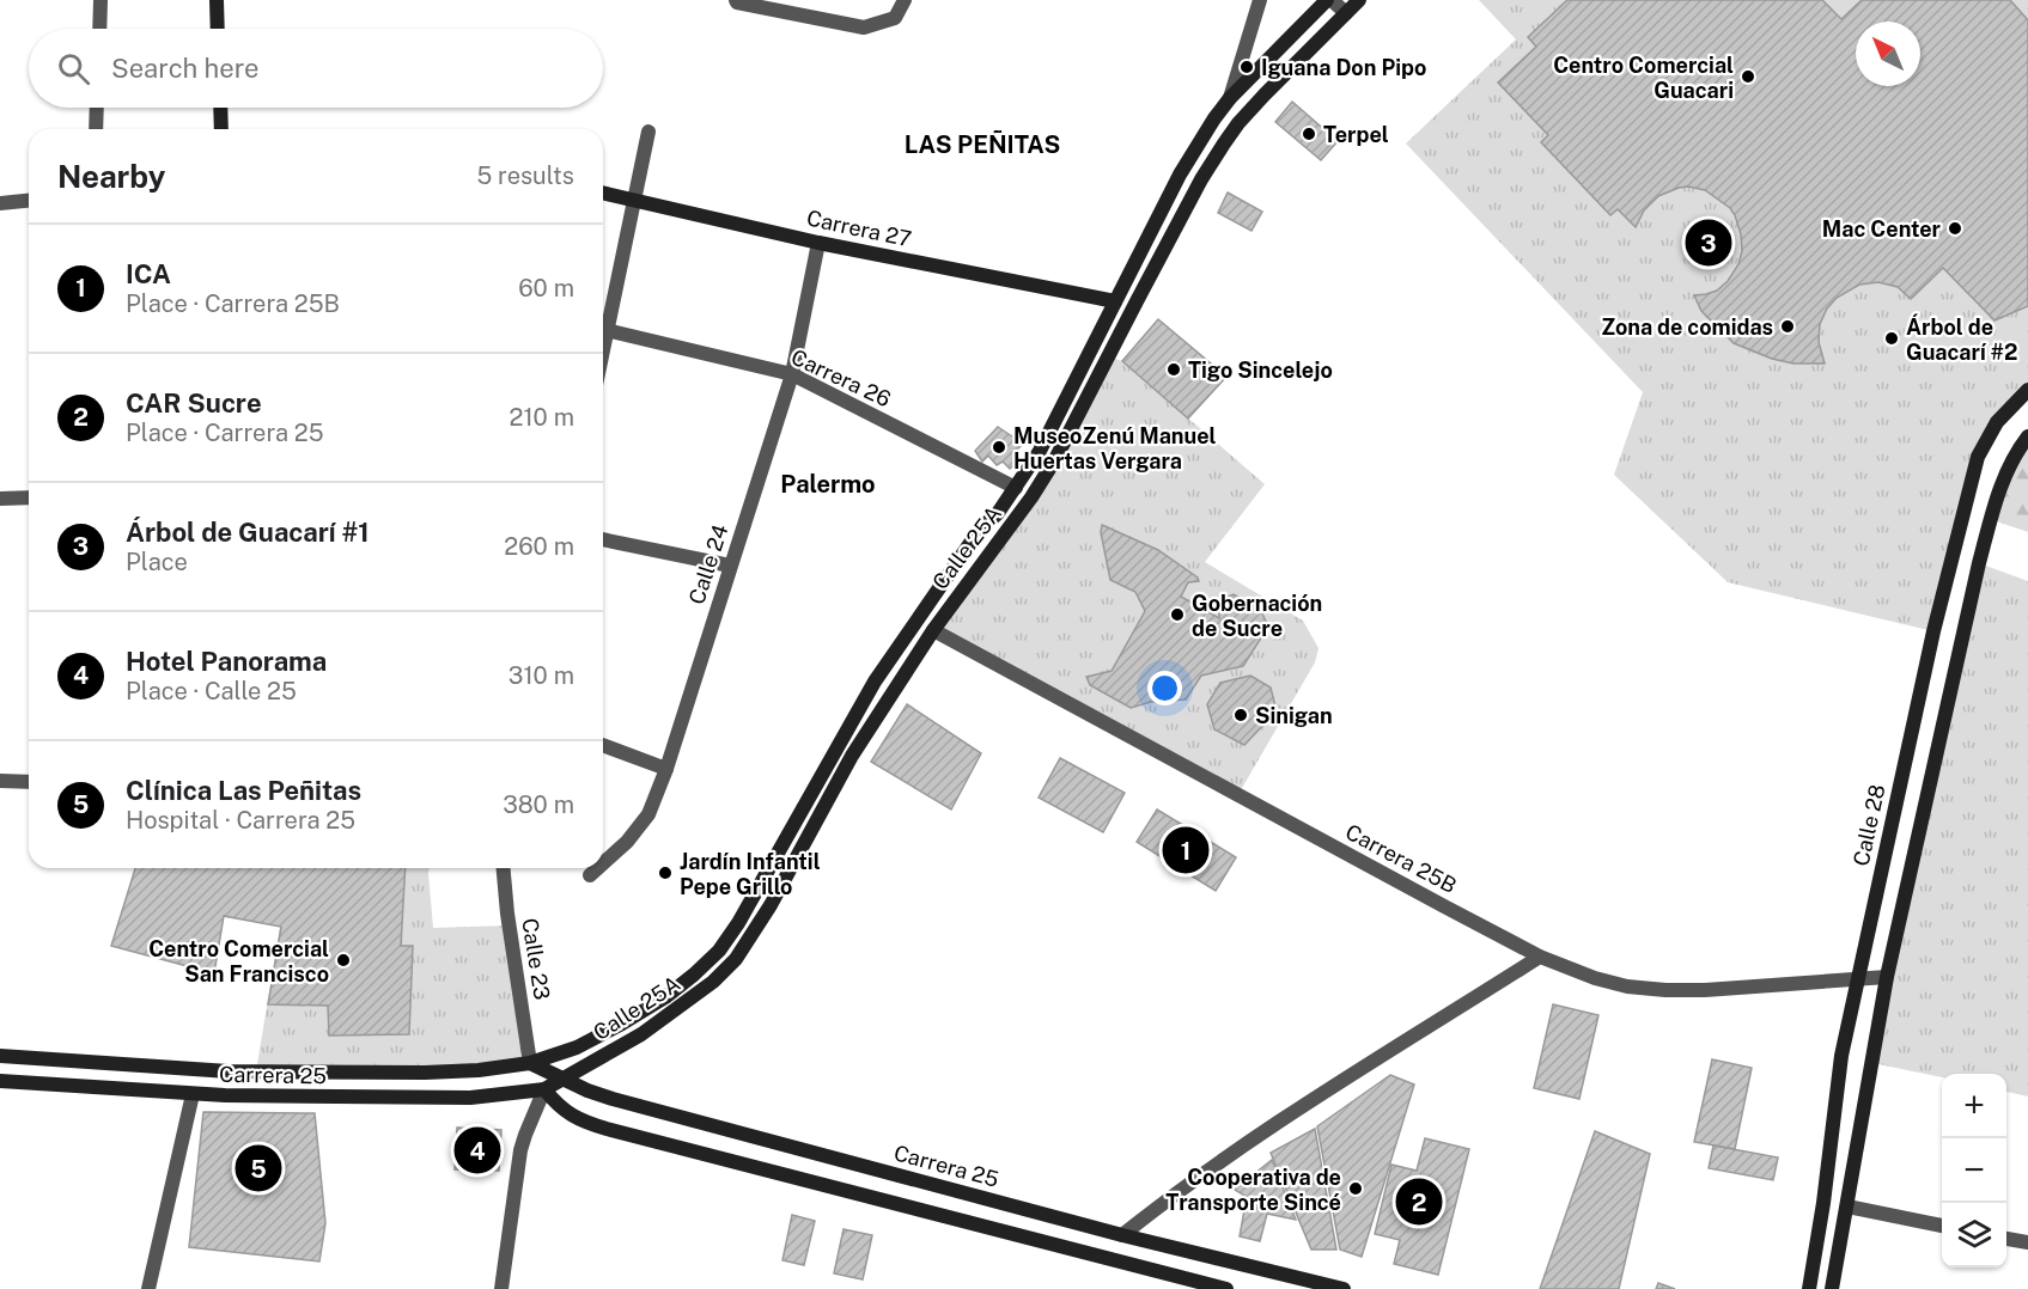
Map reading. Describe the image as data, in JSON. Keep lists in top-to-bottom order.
{
  "streets": {
    "main road": [
      "Carrera 27",
      "Calle 25A",
      "Calle 28",
      "Carrera 25"
    ],
    "street": [
      "Carrera 26",
      "Calle 24",
      "Carrera 25B",
      "Calle 23"
    ]
  },
  "crossings": [
    ["Carrera 27", "Calle 25A"],
    ["Carrera 27", "Calle 24"],
    ["Carrera 26", "Calle 25A"],
    ["Carrera 26", "Calle 24"],
    ["Calle 25A", "Carrera 25B"],
    ["Calle 25A", "Calle 23"],
    ["Calle 25A", "Carrera 25"],
    ["Calle 28", "Carrera 25B"],
    ["Calle 23", "Carrera 25"]
  ],
  "districts": ["LAS PEÑITAS", "Palermo"],
  "places": [
    "Iguana Don Pipo",
    "Centro Comercial Guacari",
    "Terpel",
    "Mac Center",
    "Zona de comidas",
    "Árbol de Guacarí #2",
    "Tigo Sincelejo",
    "MuseoZenú Manuel Huertas Vergara",
    "Gobernación de Sucre",
    "Sinigan",
    "Jardín Infantil Pepe Grillo",
    "Centro Comercial San Francisco",
    "Cooperativa de Transporte Sincé"
  ],
  "north": "top left",
  "page": {
    "search": "Search here",
    "heading": ["Nearby", "5 results"],
    "pins": [
      "3",
      "1",
      "4",
      "5",
      "2"
    ],
    "list": [
      {
        "mark": "1",
        "name": "ICA",
        "note": "Place · Carrera 25B",
        "value": "60 m"
      },
      {
        "mark": "2",
        "name": "CAR Sucre",
        "note": "Place · Carrera 25",
        "value": "210 m"
      },
      {
        "mark": "3",
        "name": "Árbol de Guacarí #1",
        "note": "Place",
        "value": "260 m"
      },
      {
        "mark": "4",
        "name": "Hotel Panorama",
        "note": "Place · Calle 25",
        "value": "310 m"
      },
      {
        "mark": "5",
        "name": "Clínica Las Peñitas",
        "note": "Hospital · Carrera 25",
        "value": "380 m"
      }
    ],
    "map_buttons": ["+", "−"]
  }
}
